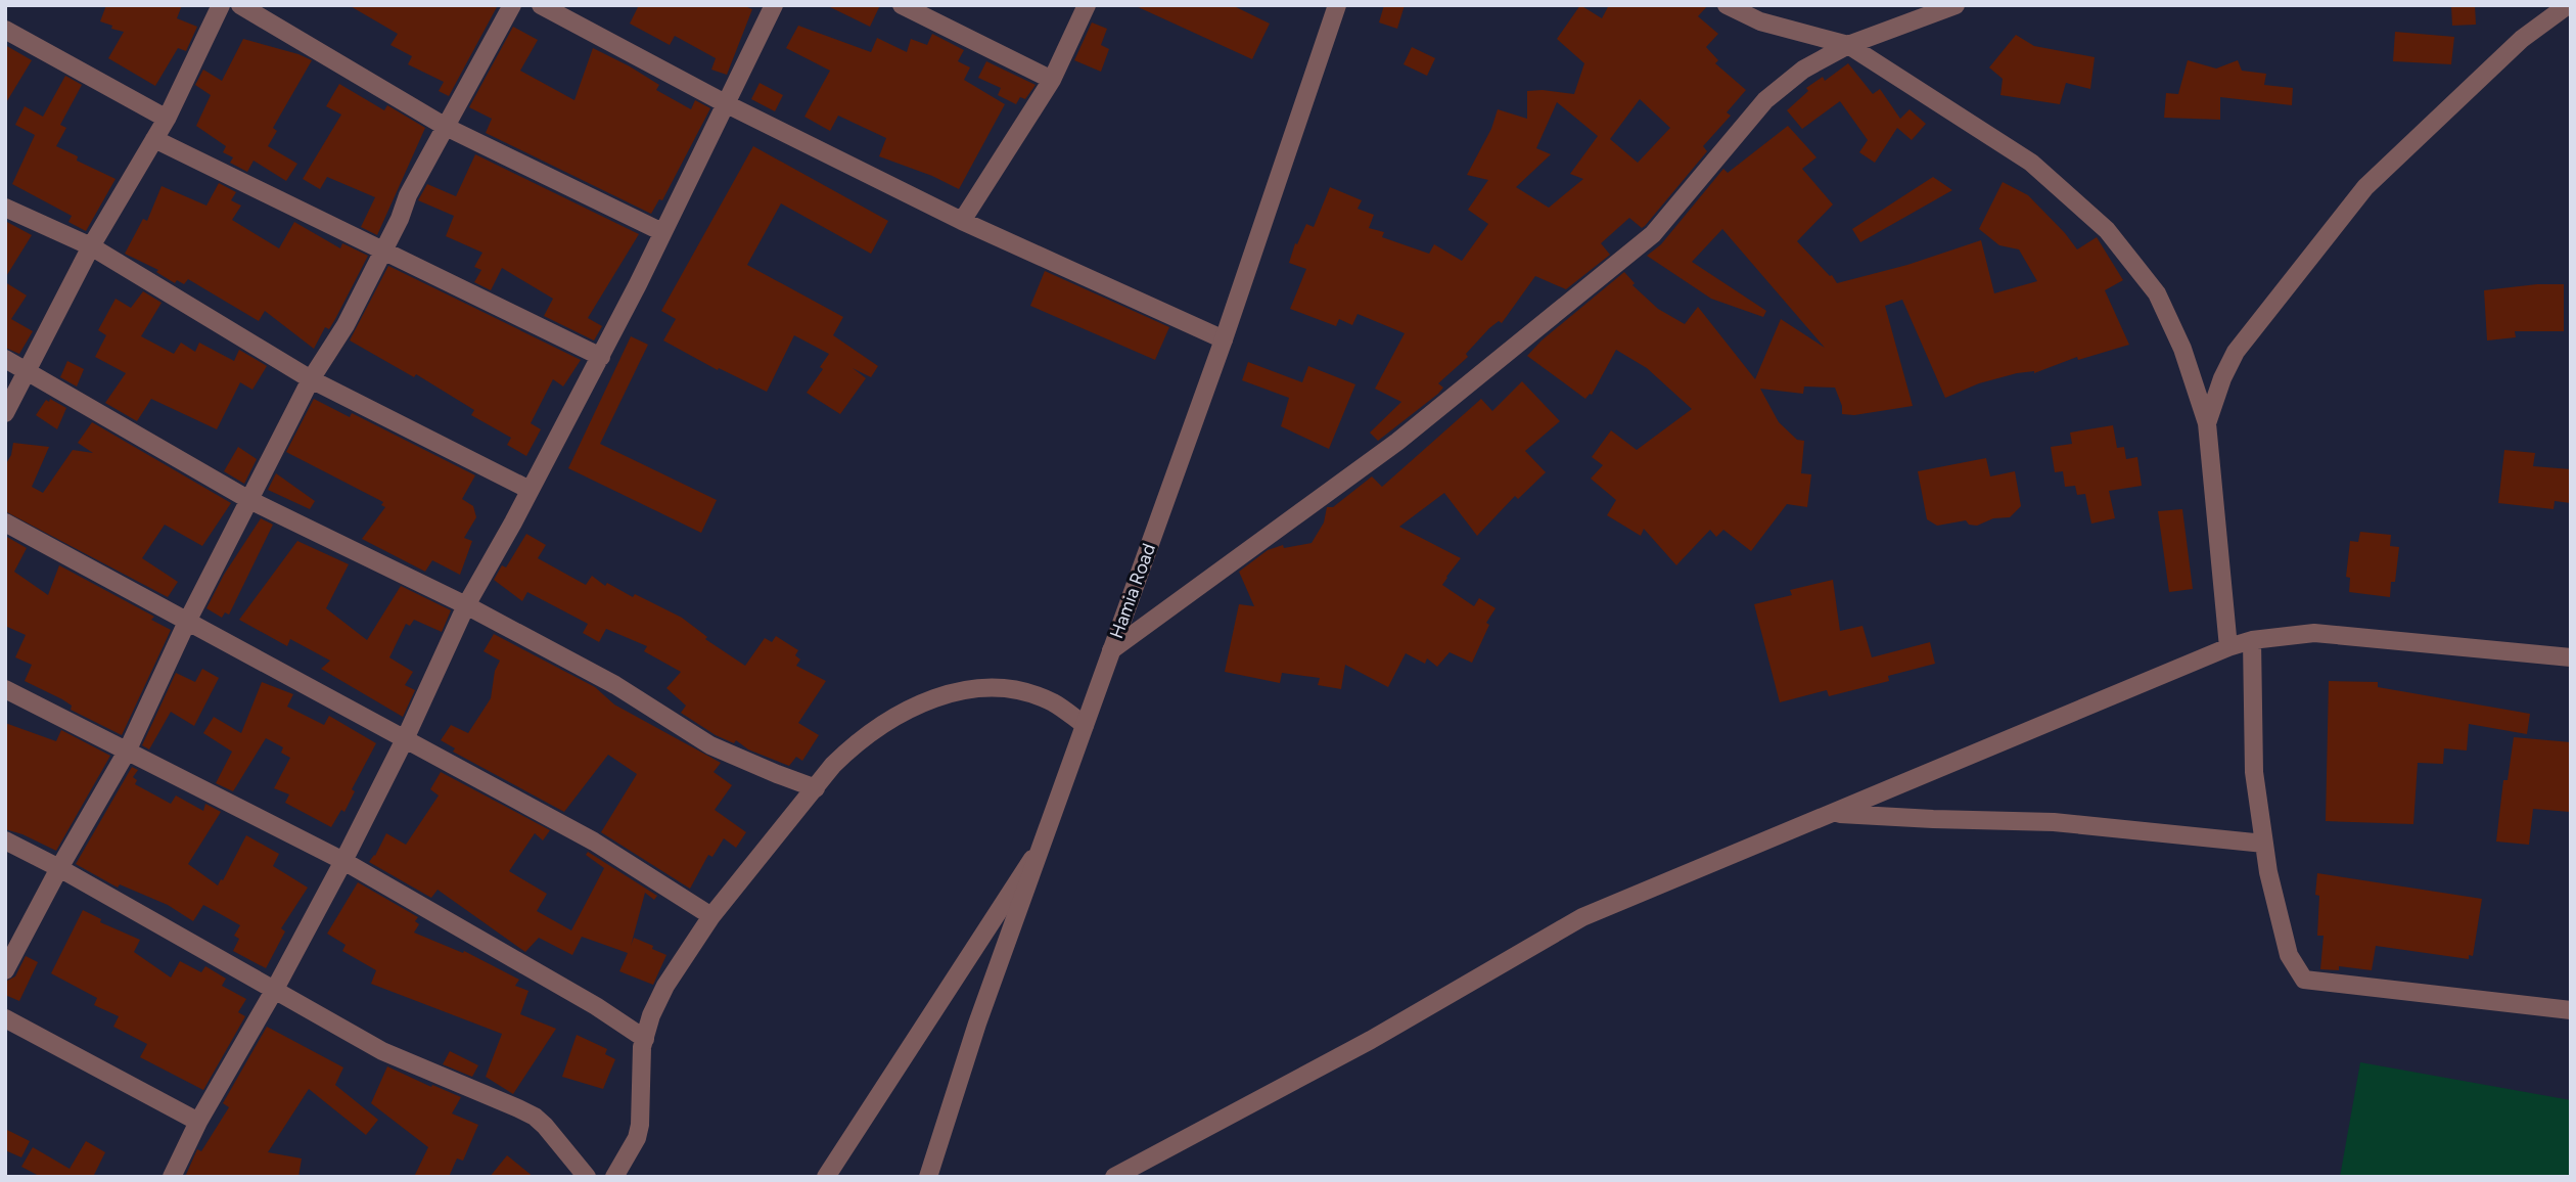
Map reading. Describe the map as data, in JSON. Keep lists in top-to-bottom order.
{
  "streets": {
    "street": ["Hamia Road"]
  }
}
